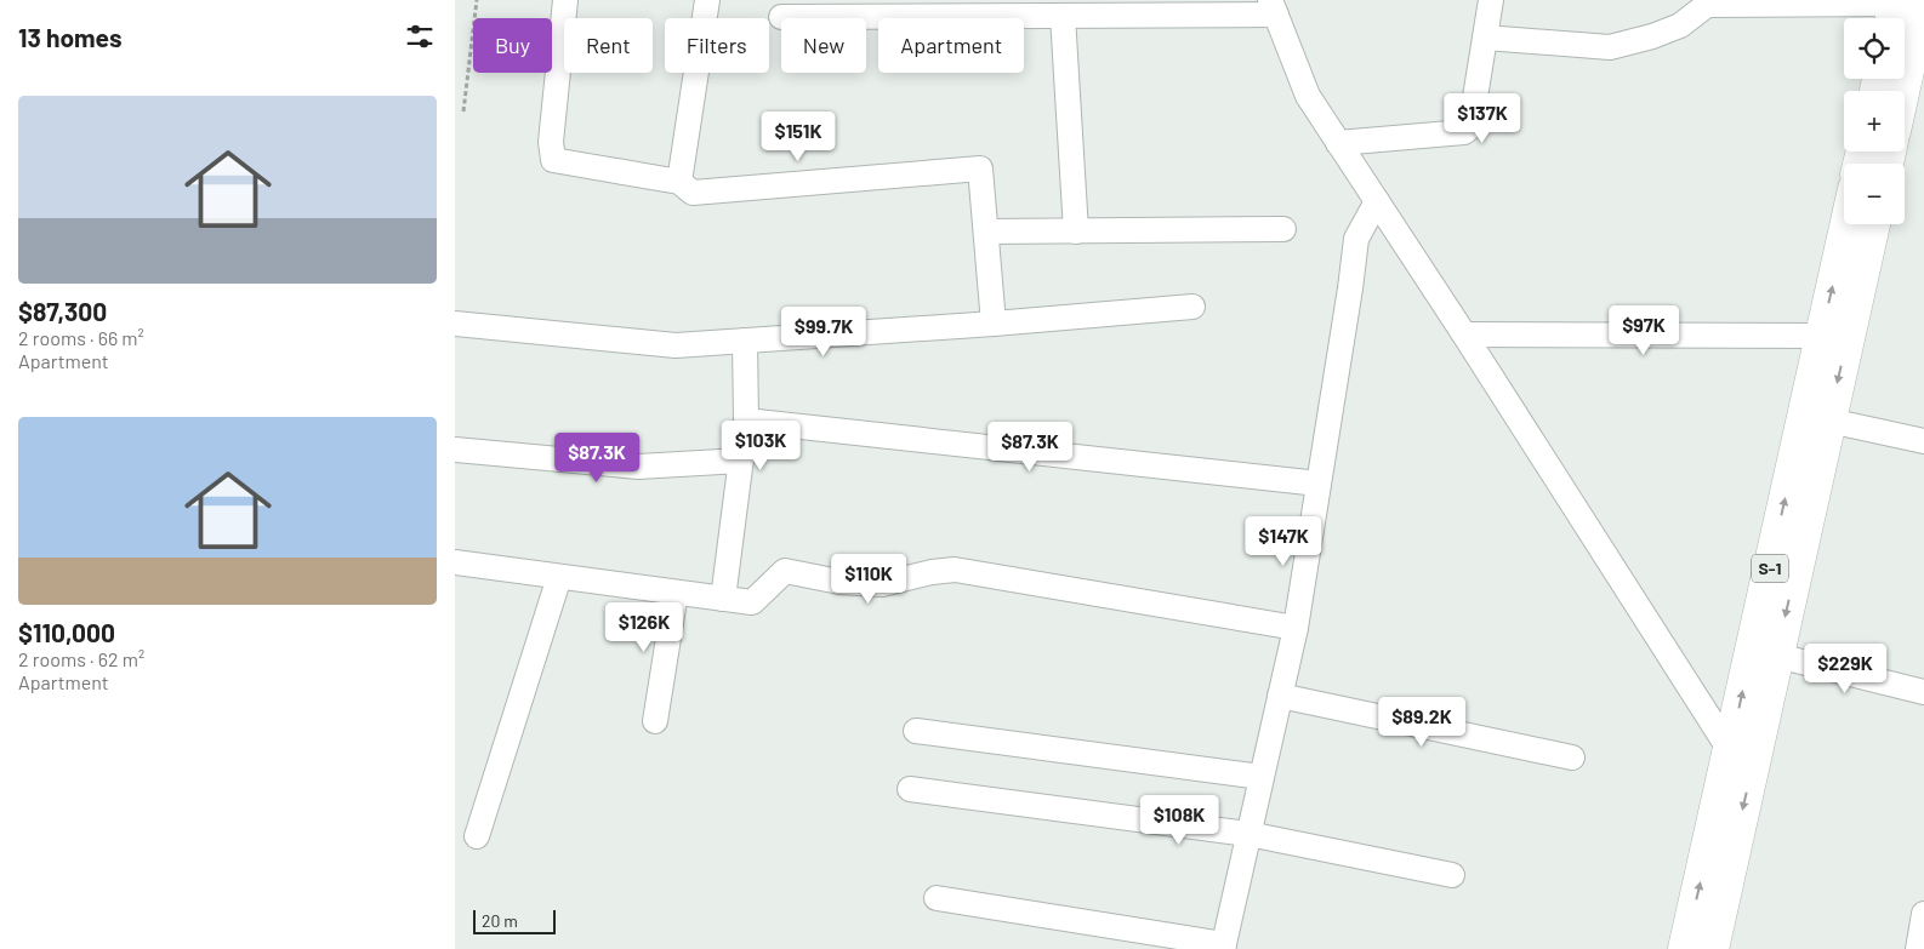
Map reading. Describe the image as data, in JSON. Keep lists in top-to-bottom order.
{
  "streets": {
    "main road": ["S-1"]
  },
  "scale_bar": "20 m",
  "page": {
    "heading": "13 homes",
    "map_buttons": ["+", "−"],
    "chip": [
      "Buy",
      "Rent",
      "Filters",
      "New",
      "Apartment"
    ],
    "list": [
      {
        "name": "$87,300",
        "note": "2 rooms · 66 m² · Apartment"
      },
      {
        "name": "$110,000",
        "note": "2 rooms · 62 m² · Apartment"
      }
    ],
    "price": [
      "$137K",
      "$151K",
      "$97K",
      "$99.7K",
      "$103K",
      "$87.3K",
      "$87.3K",
      "$147K",
      "$110K",
      "$126K",
      "$229K",
      "$89.2K",
      "$108K"
    ],
    "scale": "20 m"
  }
}
